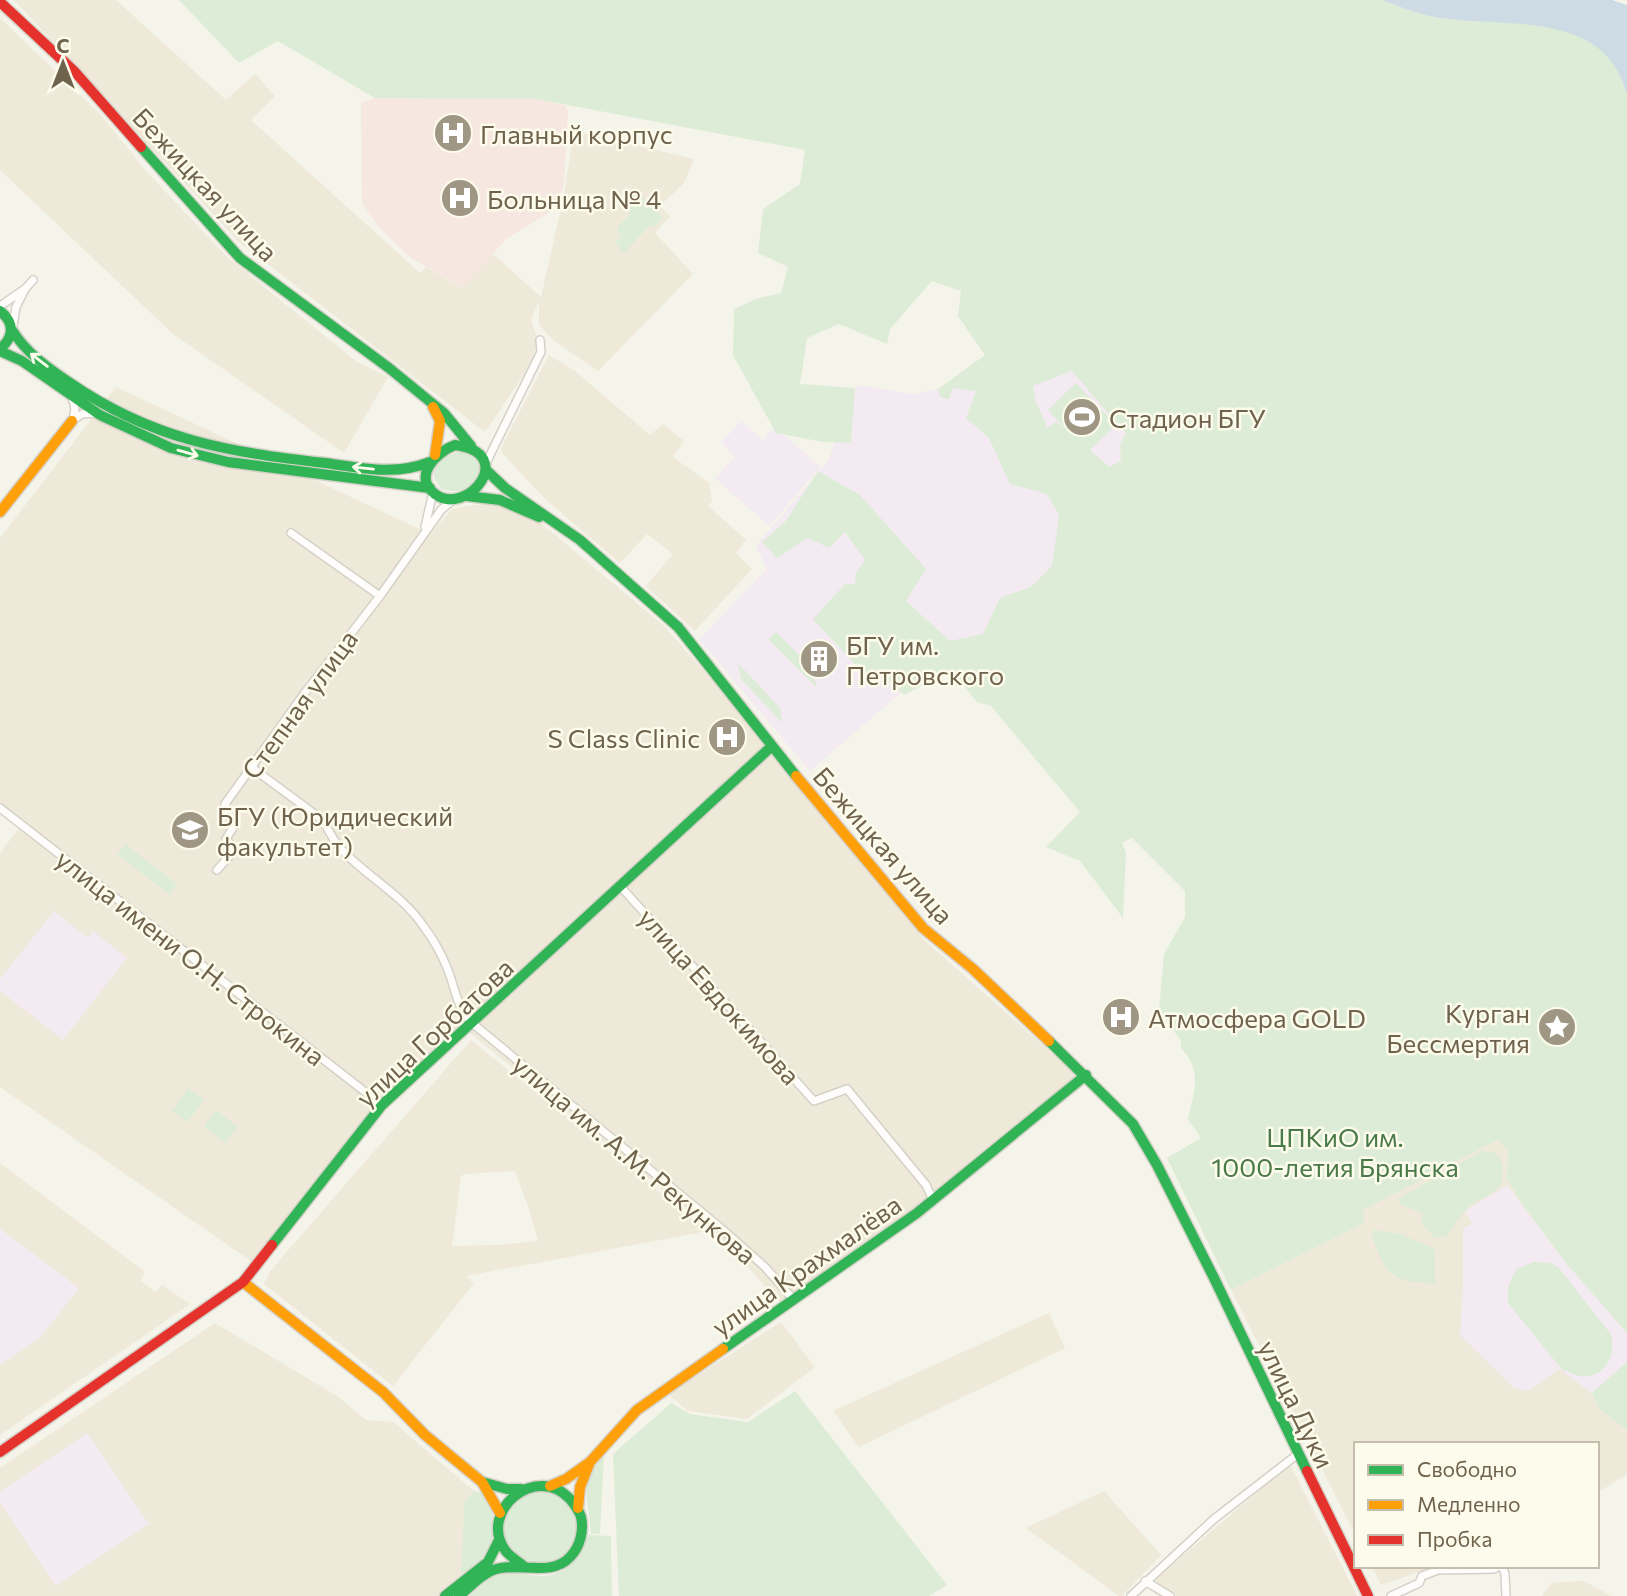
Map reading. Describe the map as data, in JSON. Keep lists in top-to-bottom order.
{
  "streets": {
    "main road": [
      "Бежицкая улица",
      "улица Горбатова",
      "улица Крахмалёва",
      "улица Дуки"
    ],
    "street": [
      "Степная улица",
      "улица имени О.Н. Строкина",
      "улица Евдокимова",
      "улица им. А.М. Рекункова"
    ]
  },
  "crossings": [
    ["Бежицкая улица", "Степная улица"],
    ["Бежицкая улица", "улица Горбатова"],
    ["Бежицкая улица", "улица Крахмалёва"],
    ["Бежицкая улица", "улица Дуки"],
    ["улица имени О.Н. Строкина", "улица Горбатова"],
    ["улица Евдокимова", "улица Горбатова"],
    ["улица Евдокимова", "улица Крахмалёва"],
    ["улица Горбатова", "улица им. А.М. Рекункова"],
    ["улица им. А.М. Рекункова", "улица Крахмалёва"]
  ],
  "parks": ["ЦПКиО им. 1000-летия Брянска"],
  "places": {
    "hospital": [
      "Главный корпус",
      "Больница № 4",
      "S Class Clinic",
      "Атмосфера GOLD"
    ],
    "sports": ["Стадион БГУ"],
    "building": ["БГУ им. Петровского"],
    "school or university": ["БГУ (Юридический факультет)"],
    "place": ["Курган Бессмертия"]
  },
  "legend": ["Свободно", "Медленно", "Пробка"],
  "north": "top"
}
